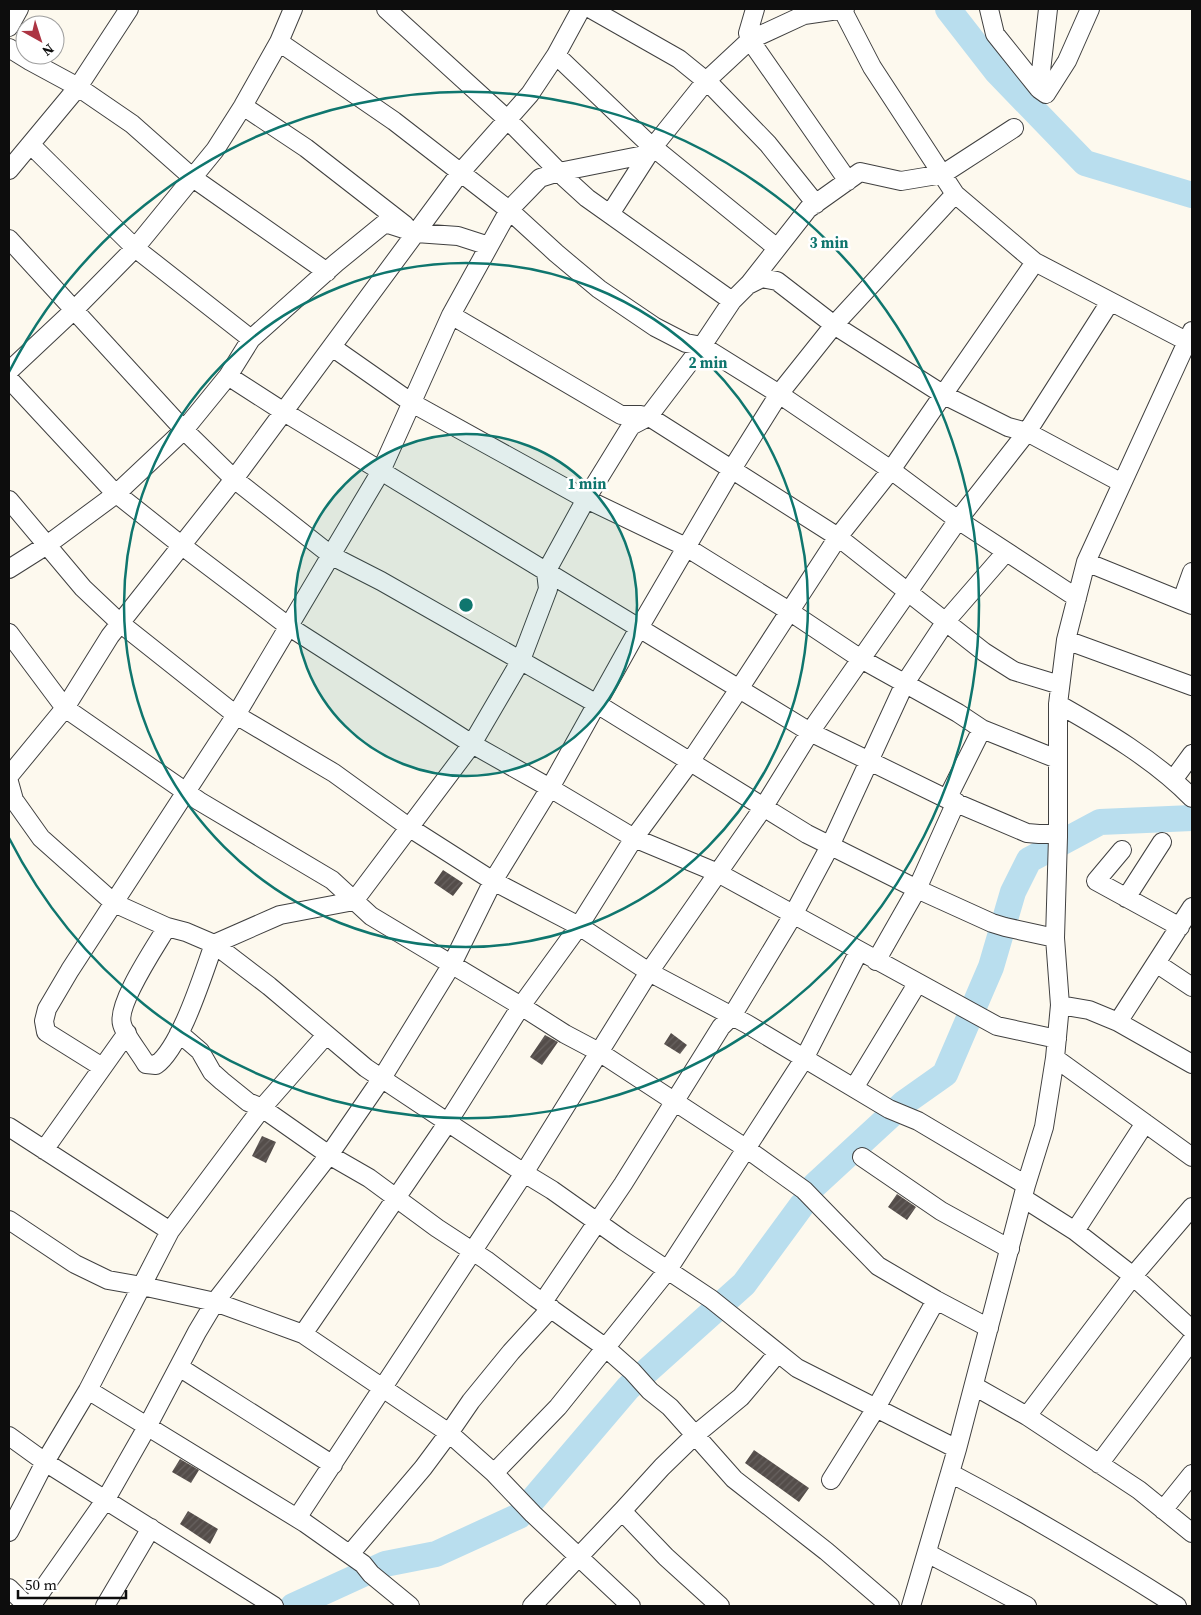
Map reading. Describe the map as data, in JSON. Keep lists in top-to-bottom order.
{
  "scale_bar": "50 m",
  "north": "bottom right",
  "rings": ["3 min", "2 min", "1 min"]
}
